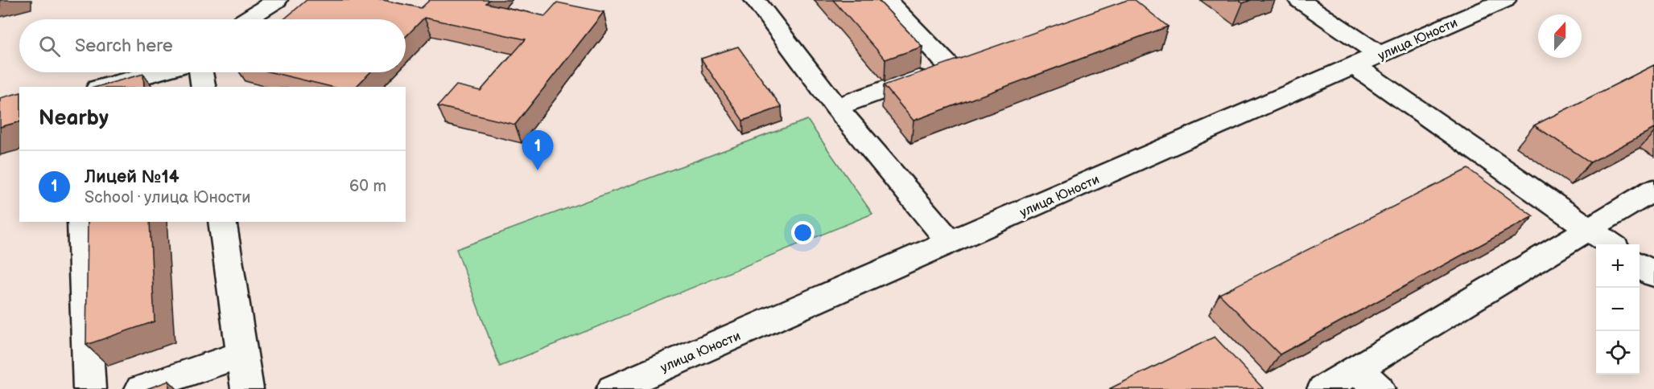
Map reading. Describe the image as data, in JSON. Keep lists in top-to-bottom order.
{
  "streets": {
    "street": ["улица Юности"]
  },
  "north": "top",
  "page": {
    "search": "Search here",
    "heading": "Nearby",
    "pins": "1",
    "list": [
      {
        "mark": "1",
        "name": "Лицей №14",
        "note": "School · улица Юности",
        "value": "60 m"
      }
    ],
    "map_buttons": ["+", "−"]
  }
}
